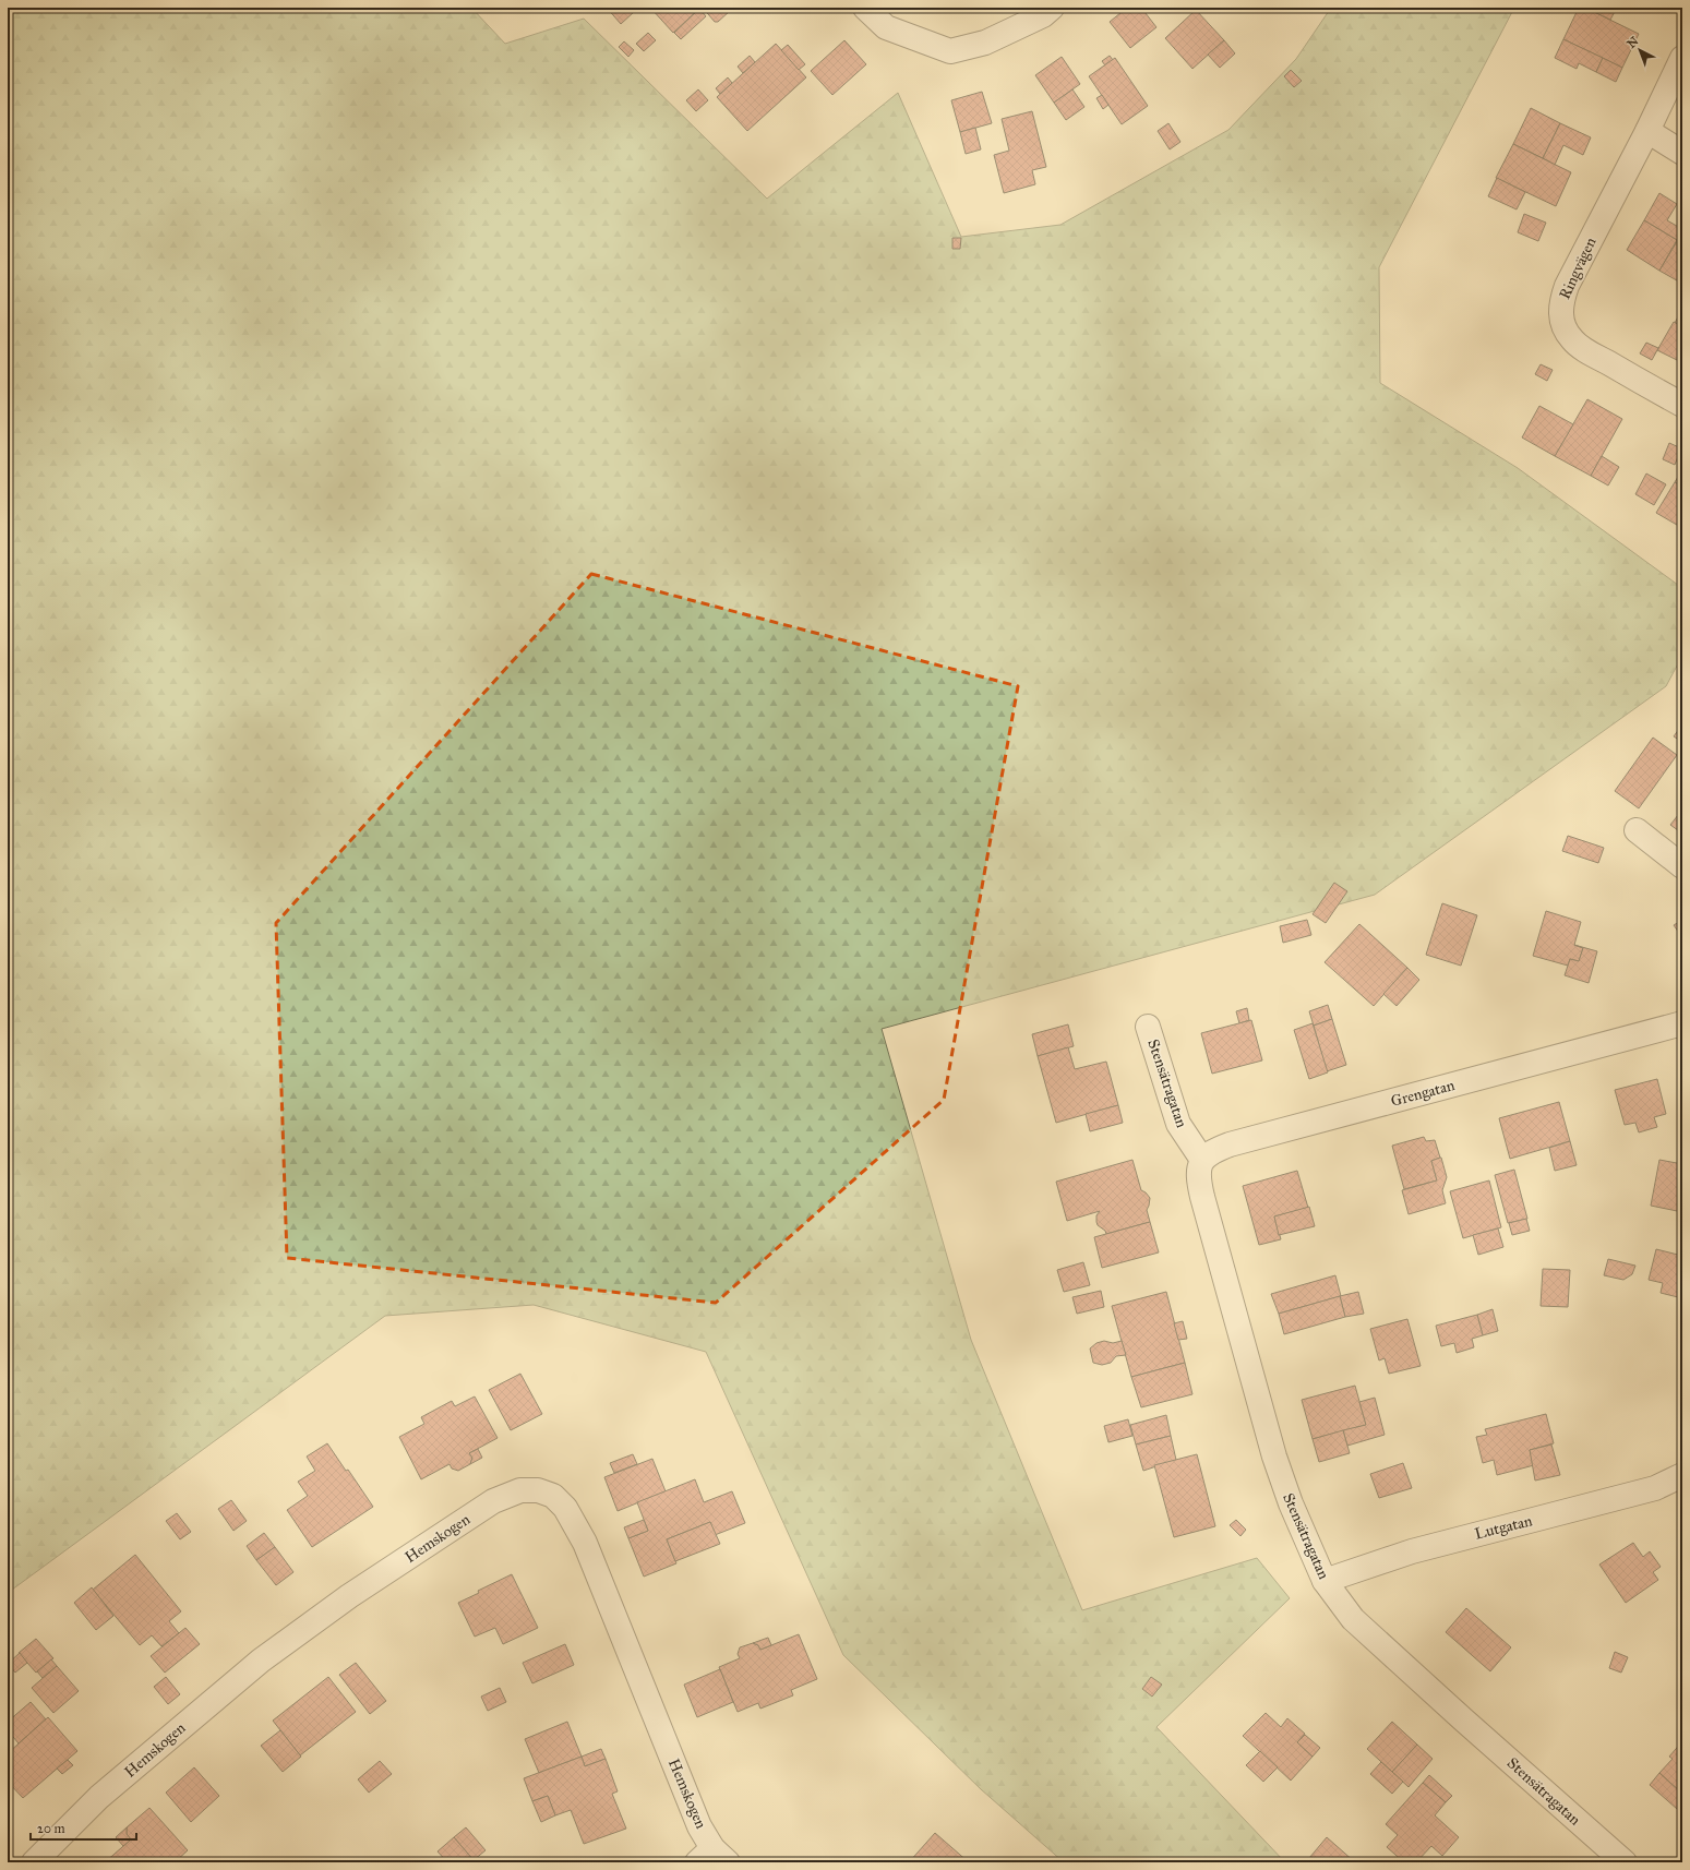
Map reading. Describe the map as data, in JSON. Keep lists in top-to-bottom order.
{
  "streets": {
    "street": [
      "Ringvägen",
      "Stensätragatan",
      "Grengatan",
      "Lutgatan",
      "Hemskogen"
    ]
  },
  "crossings": [
    ["Stensätragatan", "Grengatan"],
    ["Stensätragatan", "Lutgatan"]
  ],
  "scale_bar": "20 m",
  "north": "top left"
}
